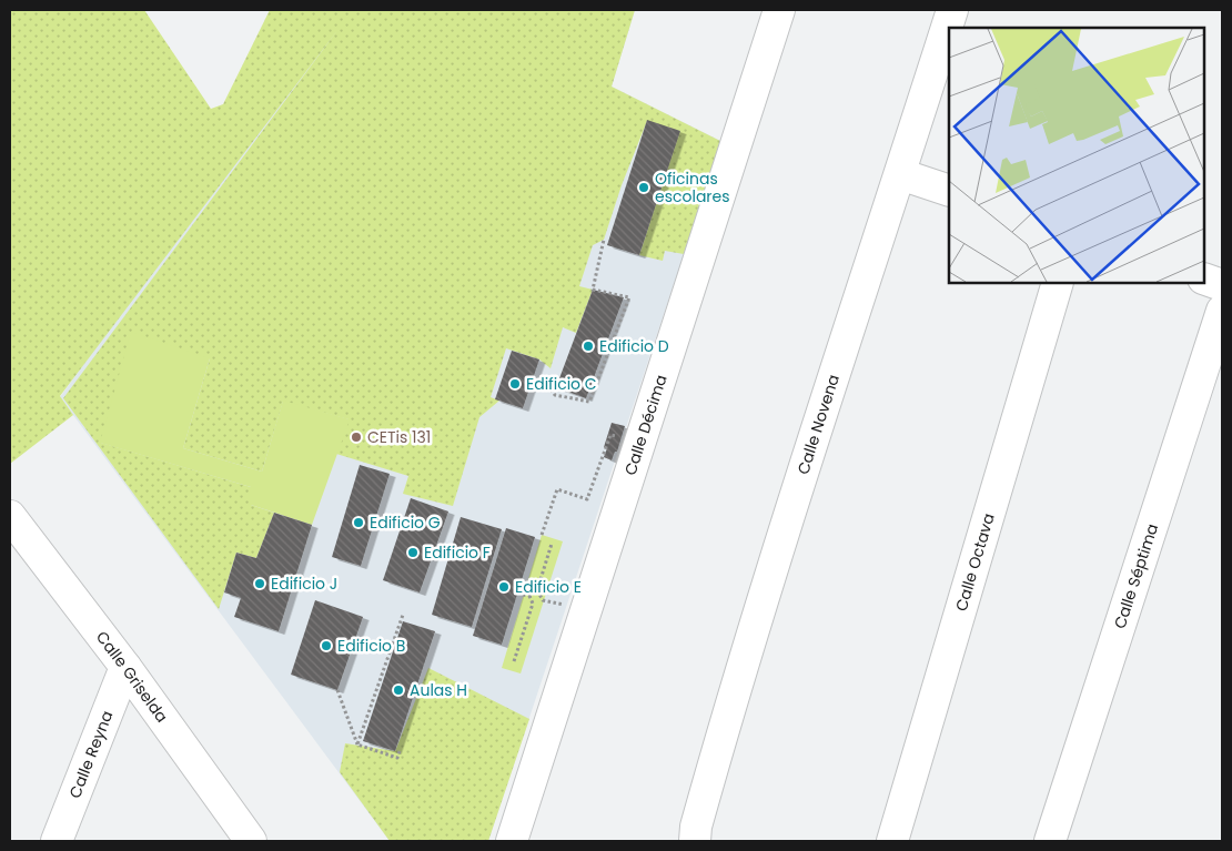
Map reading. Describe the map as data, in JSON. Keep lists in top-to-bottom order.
{
  "streets": {
    "street": [
      "Calle Novena",
      "Calle Décima",
      "Calle Octava",
      "Calle Séptima",
      "Calle Griselda",
      "Calle Reyna"
    ]
  },
  "crossings": [
    ["Calle Griselda", "Calle Reyna"]
  ],
  "places": [
    "Oficinas escolares",
    "Edificio D",
    "Edificio C",
    "CETis 131",
    "Edificio G",
    "Edificio F",
    "Edificio J",
    "Edificio E",
    "Edificio B",
    "Aulas H"
  ]
}
